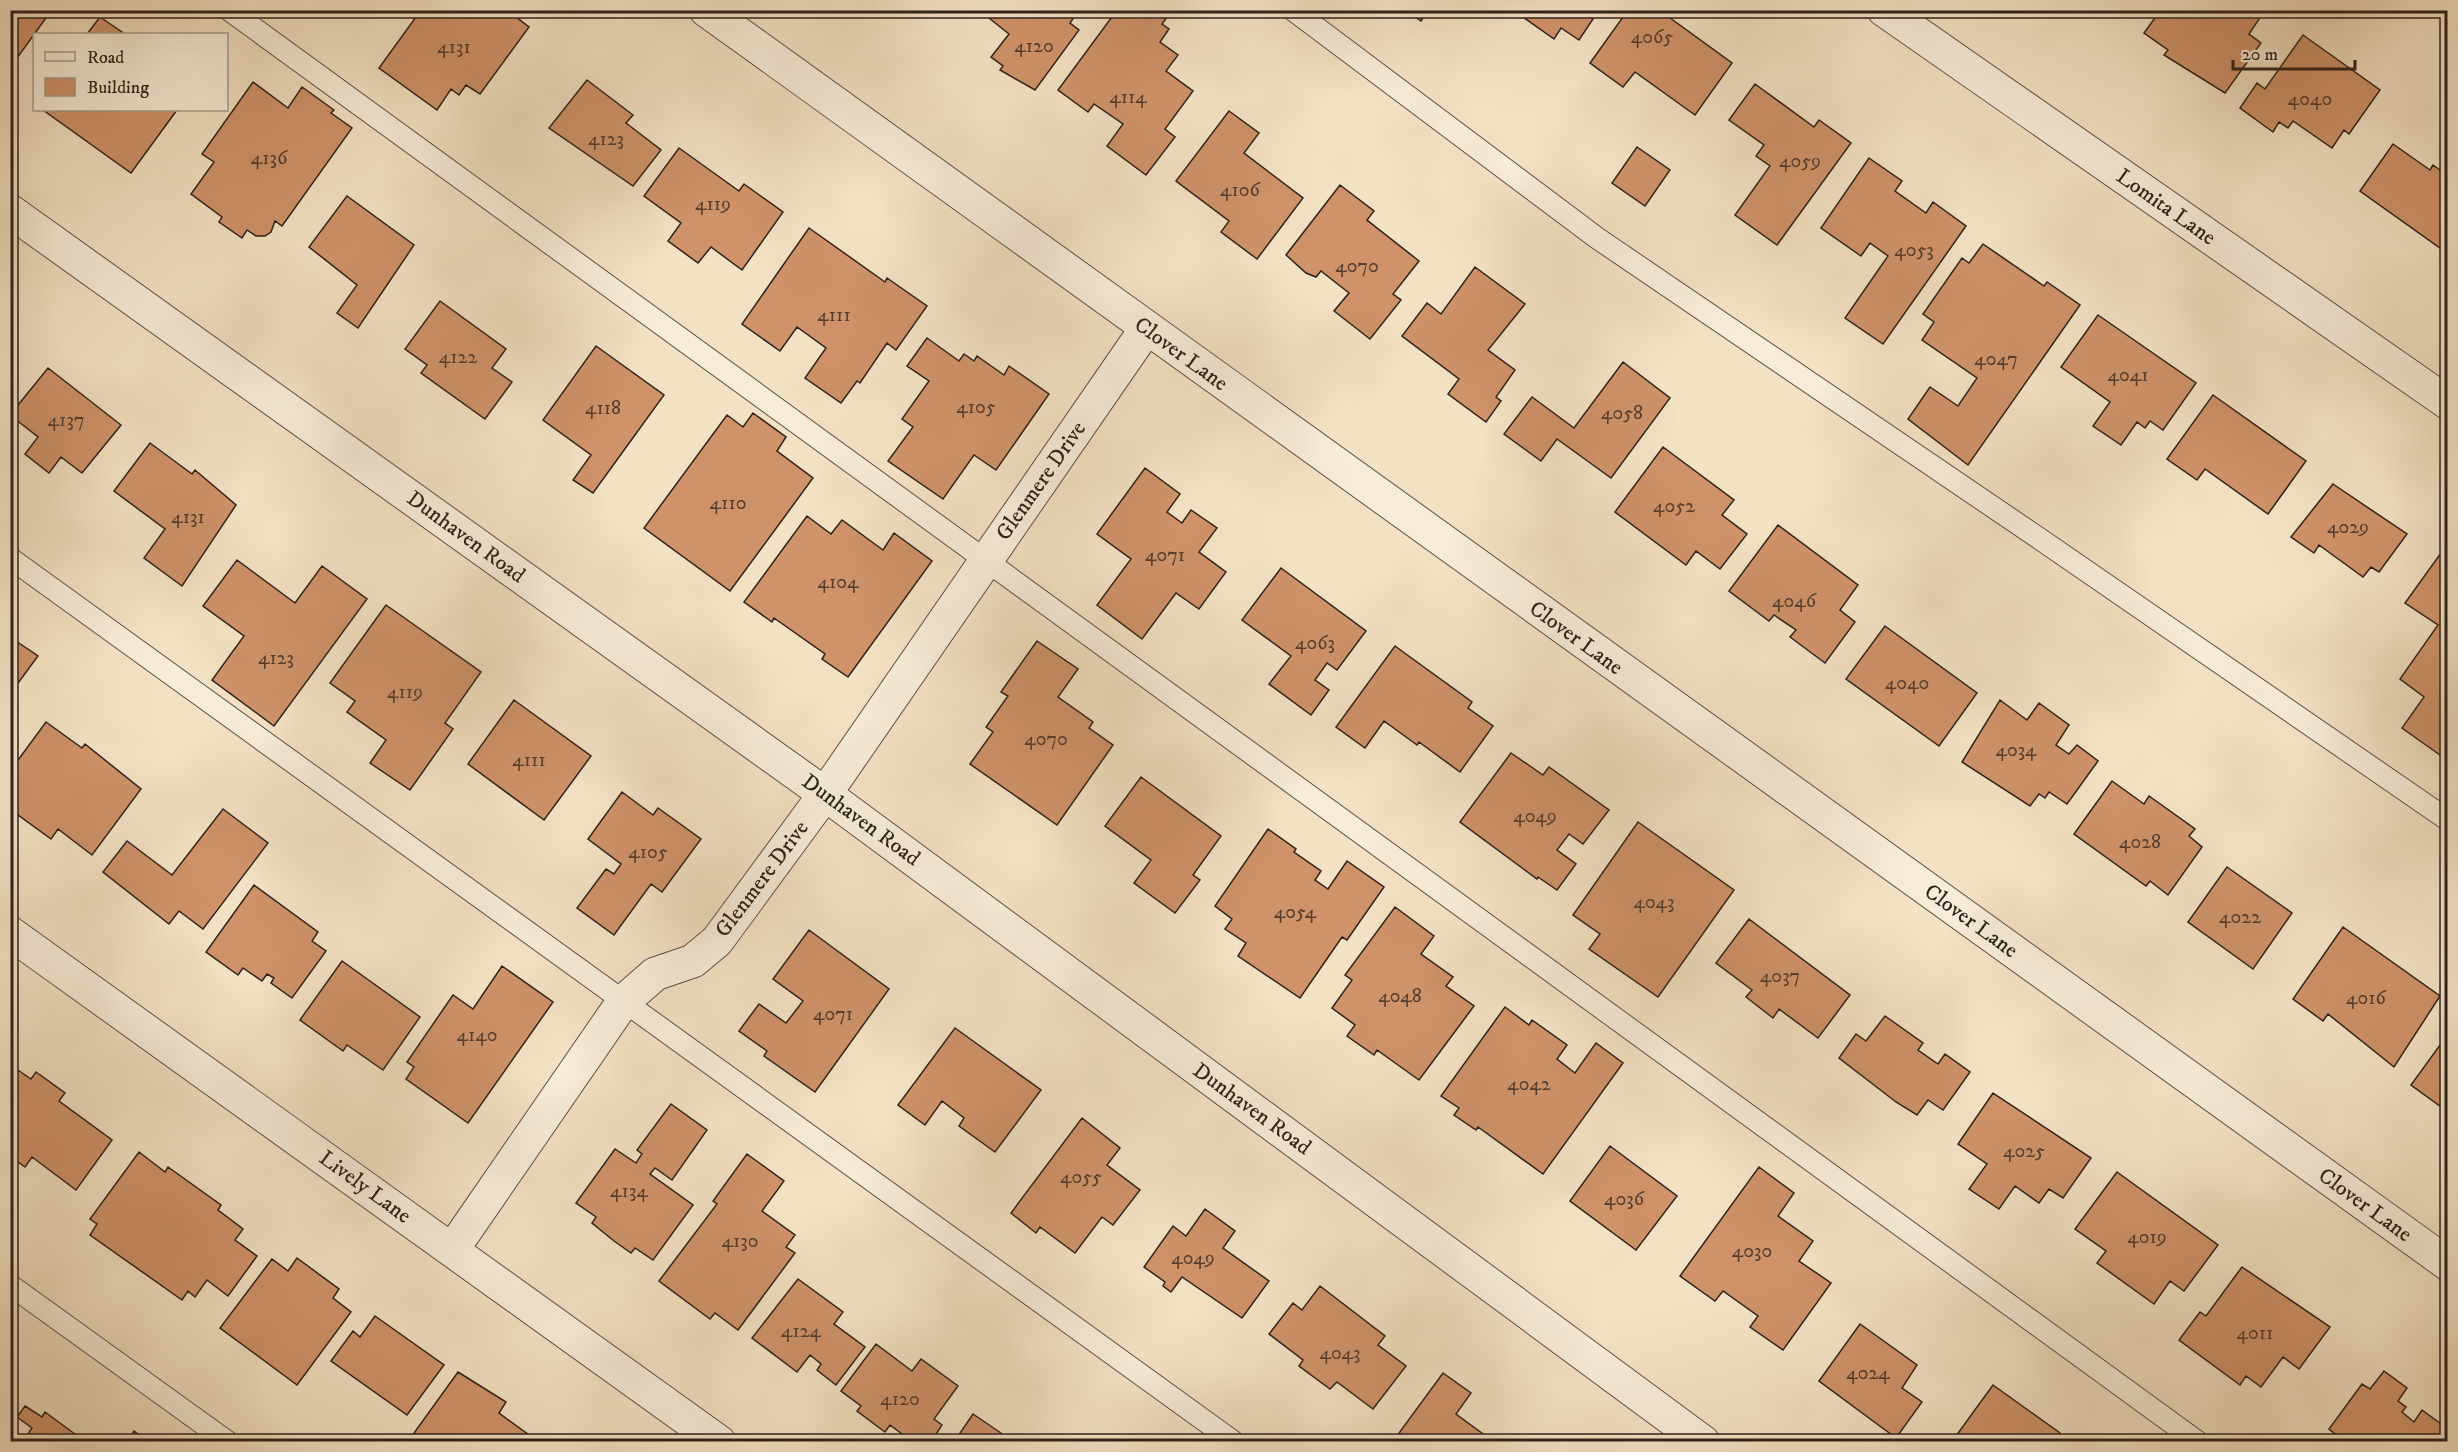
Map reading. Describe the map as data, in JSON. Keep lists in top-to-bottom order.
{
  "streets": {
    "street": [
      "Lomita Lane",
      "Clover Lane",
      "Glenmere Drive",
      "Dunhaven Road",
      "Lively Lane"
    ]
  },
  "crossings": [
    ["Clover Lane", "Glenmere Drive"],
    ["Glenmere Drive", "Dunhaven Road"],
    ["Glenmere Drive", "Lively Lane"]
  ],
  "house_numbers": [
    "4065",
    "4120",
    "4131",
    "4114",
    "4040",
    "4123",
    "4136",
    "4059",
    "4106",
    "4119",
    "4053",
    "4070",
    "4111",
    "4122",
    "4047",
    "4041",
    "4105",
    "4118",
    "4058",
    "4137",
    "4110",
    "4052",
    "4131",
    "4029",
    "4071",
    "4104",
    "4046",
    "4063",
    "4123",
    "4040",
    "4119",
    "4070",
    "4034",
    "4111",
    "4049",
    "4028",
    "4105",
    "4043",
    "4054",
    "4022",
    "4037",
    "4048",
    "4016",
    "4071",
    "4140",
    "4042",
    "4025",
    "4055",
    "4134",
    "4036",
    "4019",
    "4130",
    "4030",
    "4049",
    "4124",
    "4011",
    "4043",
    "4024",
    "4120"
  ],
  "legend": ["Road", "Building"],
  "scale_bar": "20 m"
}
